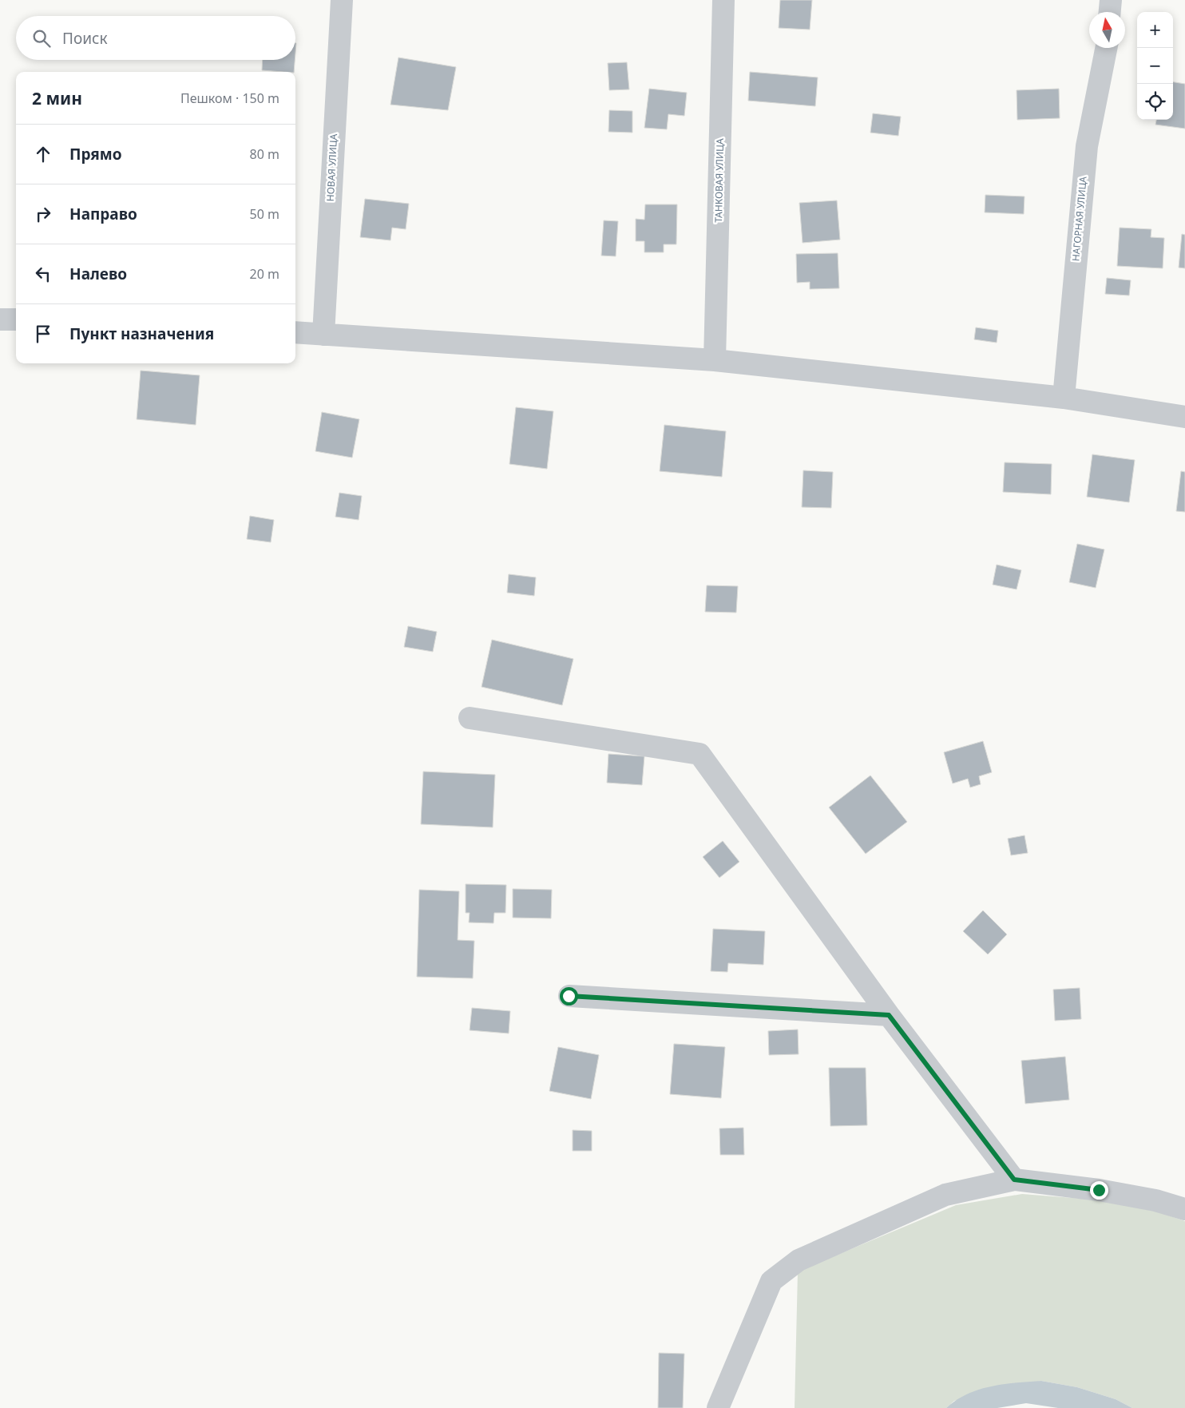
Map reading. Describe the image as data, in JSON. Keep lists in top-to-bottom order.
{
  "streets": {
    "street": ["НОВАЯ УЛИЦА", "ТАНКОВАЯ УЛИЦА", "НАГОРНАЯ УЛИЦА"]
  },
  "north": "top",
  "page": {
    "map_buttons": ["+", "−"],
    "search": "Поиск",
    "heading": ["2 мин", "Пешком · 150 m"],
    "list": [
      ["Прямо", "80 m"],
      ["Направо", "50 m"],
      ["Налево", "20 m"],
      "Пункт назначения"
    ]
  }
}
